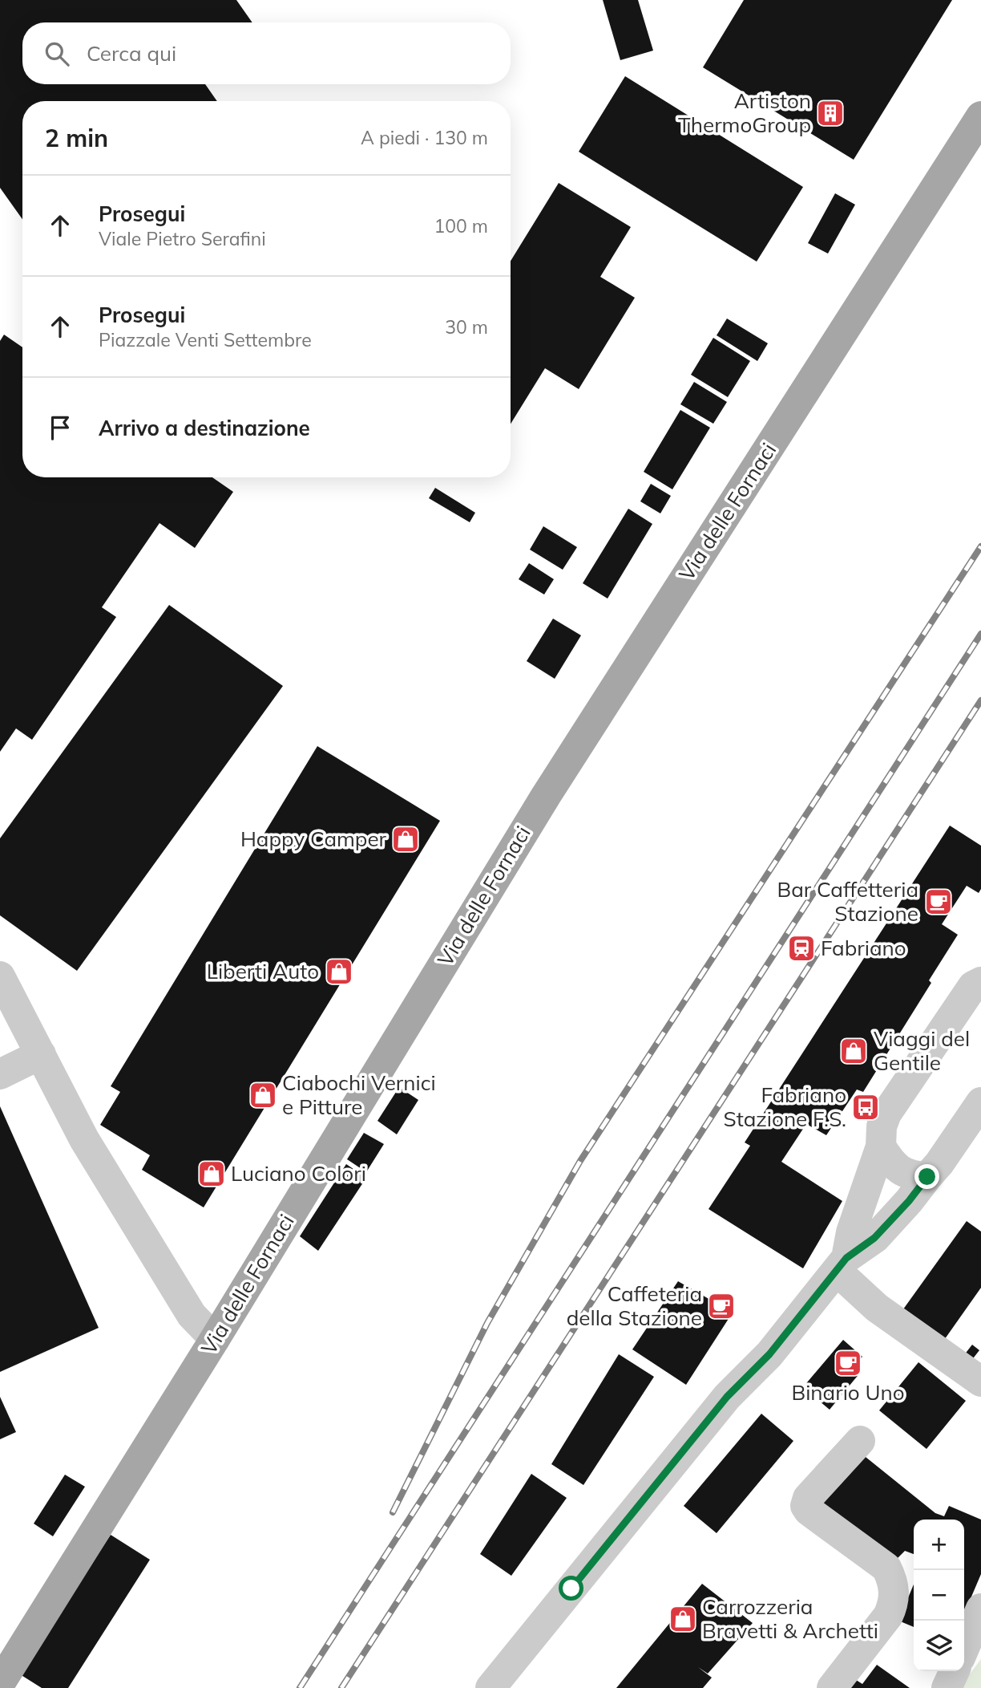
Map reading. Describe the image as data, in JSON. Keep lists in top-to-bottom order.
{
  "streets": {
    "main road": ["Via delle Fornaci"]
  },
  "places": {
    "building": ["Artiston ThermoGroup"],
    "shop": [
      "Happy Camper",
      "Liberti Auto",
      "Viaggi del Gentile",
      "Ciabochi Vernici e Pitture",
      "Luciano Colori",
      "Carrozzeria Bravetti & Archetti"
    ],
    "cafe": ["Bar Caffetteria Stazione", "Caffeteria della Stazione", "Binario Uno"],
    "station": ["Fabriano"],
    "bus stop": ["Fabriano Stazione F.S."]
  },
  "page": {
    "search": "Cerca qui",
    "heading": ["2 min", "A piedi · 130 m"],
    "list": [
      ["Prosegui", "Viale Pietro Serafini", "100 m"],
      ["Prosegui", "Piazzale Venti Settembre", "30 m"],
      "Arrivo a destinazione"
    ],
    "map_buttons": ["+", "−"]
  }
}
